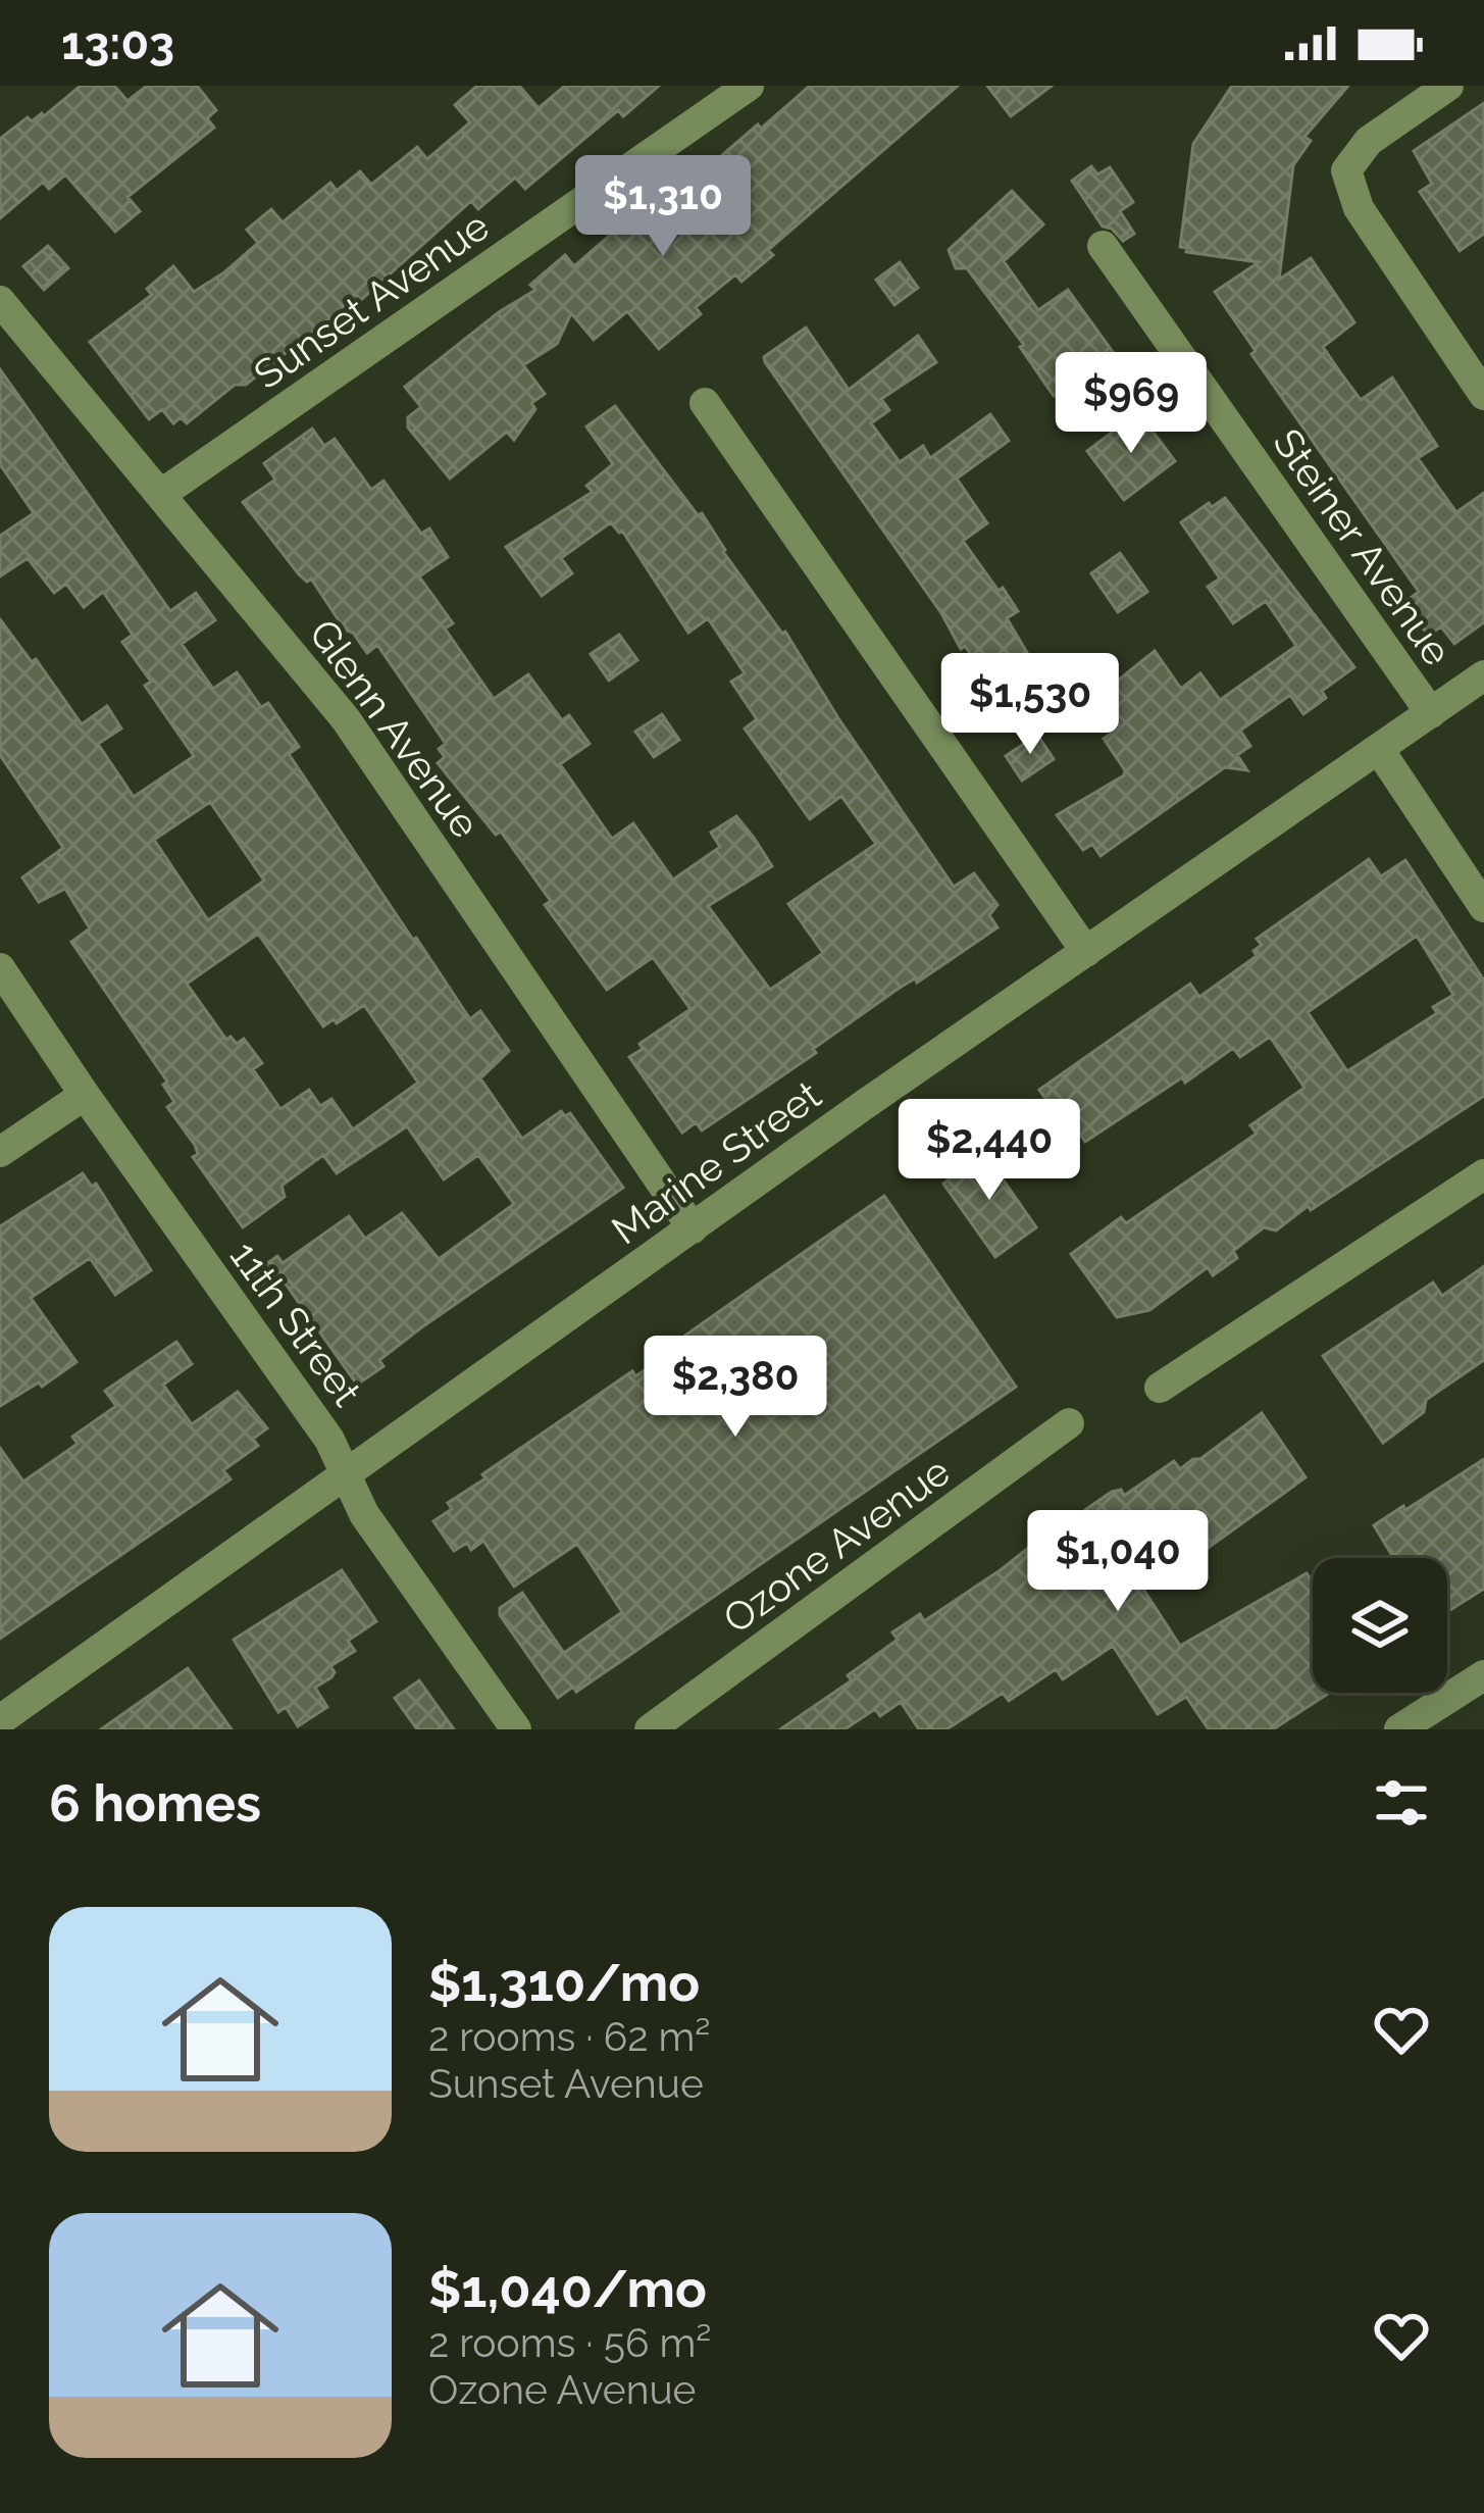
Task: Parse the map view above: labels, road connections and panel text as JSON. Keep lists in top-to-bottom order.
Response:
{
  "streets": {
    "street": [
      "Sunset Avenue",
      "Steiner Avenue",
      "Glenn Avenue",
      "Marine Street",
      "11th Street",
      "Ozone Avenue"
    ]
  },
  "crossings": [
    ["Sunset Avenue", "Glenn Avenue"],
    ["Steiner Avenue", "Marine Street"],
    ["Glenn Avenue", "Marine Street"],
    ["Marine Street", "11th Street"]
  ],
  "page": {
    "status": "13:03",
    "price": [
      "$1,310",
      "$969",
      "$1,530",
      "$2,440",
      "$2,380",
      "$1,040"
    ],
    "heading": "6 homes",
    "list": [
      {
        "name": "$1,310/mo",
        "note": "2 rooms · 62 m² · Sunset Avenue"
      },
      {
        "name": "$1,040/mo",
        "note": "2 rooms · 56 m² · Ozone Avenue"
      }
    ]
  }
}
